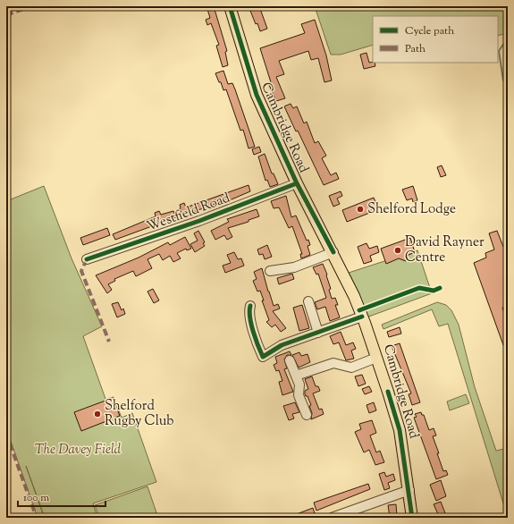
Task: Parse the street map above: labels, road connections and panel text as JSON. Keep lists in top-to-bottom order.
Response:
{
  "streets": {
    "main road": ["Cambridge Road"],
    "street": ["Westfield Road"]
  },
  "crossings": [
    ["Cambridge Road", "Westfield Road"]
  ],
  "parks": ["The Davey Field"],
  "places": ["Shelford Lodge", "David Rayner Centre", "Shelford Rugby Club"],
  "legend": ["Cycle path", "Path"],
  "scale_bar": "100 m"
}
